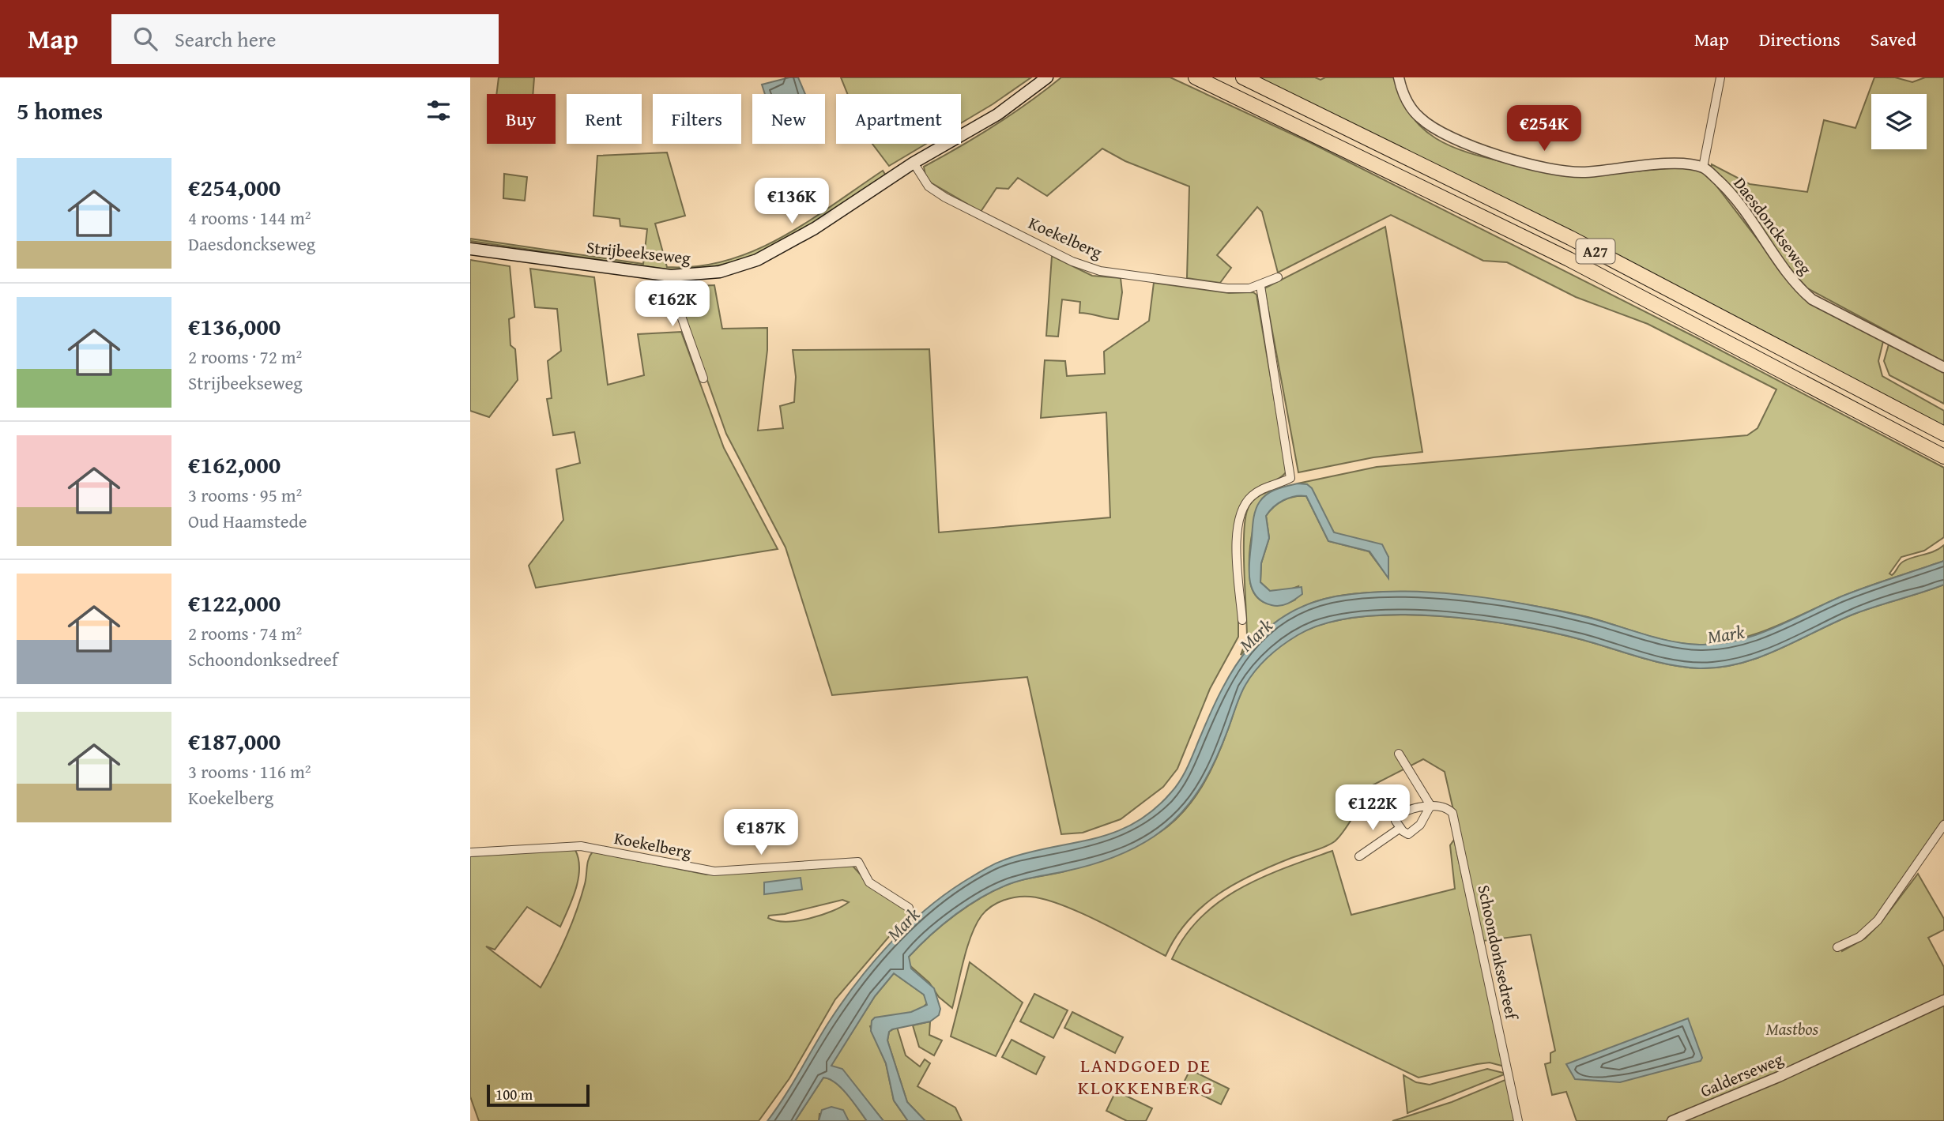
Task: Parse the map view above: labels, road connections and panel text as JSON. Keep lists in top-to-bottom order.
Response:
{
  "streets": {
    "highway": ["A27"],
    "main road": ["Strijbeekseweg"],
    "street": [
      "Daesdonckseweg",
      "Koekelberg",
      "Schoondonksedreef",
      "Galderseweg"
    ]
  },
  "crossings": [
    ["Koekelberg", "Strijbeekseweg"]
  ],
  "districts": ["LANDGOED DE KLOKKENBERG"],
  "water": ["Mark"],
  "parks": ["Mastbos"],
  "scale_bar": "100 m",
  "page": {
    "header": "Map",
    "search": "Search here",
    "nav": ["Map", "Directions", "Saved"],
    "heading": "5 homes",
    "chip": [
      "Buy",
      "Rent",
      "Filters",
      "New",
      "Apartment"
    ],
    "price": [
      "€254K",
      "€136K",
      "€162K",
      "€122K",
      "€187K"
    ],
    "list": [
      {
        "name": "€254,000",
        "note": "4 rooms · 144 m² · Daesdonckseweg"
      },
      {
        "name": "€136,000",
        "note": "2 rooms · 72 m² · Strijbeekseweg"
      },
      {
        "name": "€162,000",
        "note": "3 rooms · 95 m² · Oud Haamstede"
      },
      {
        "name": "€122,000",
        "note": "2 rooms · 74 m² · Schoondonksedreef"
      },
      {
        "name": "€187,000",
        "note": "3 rooms · 116 m² · Koekelberg"
      }
    ],
    "scale": "100 m"
  }
}
